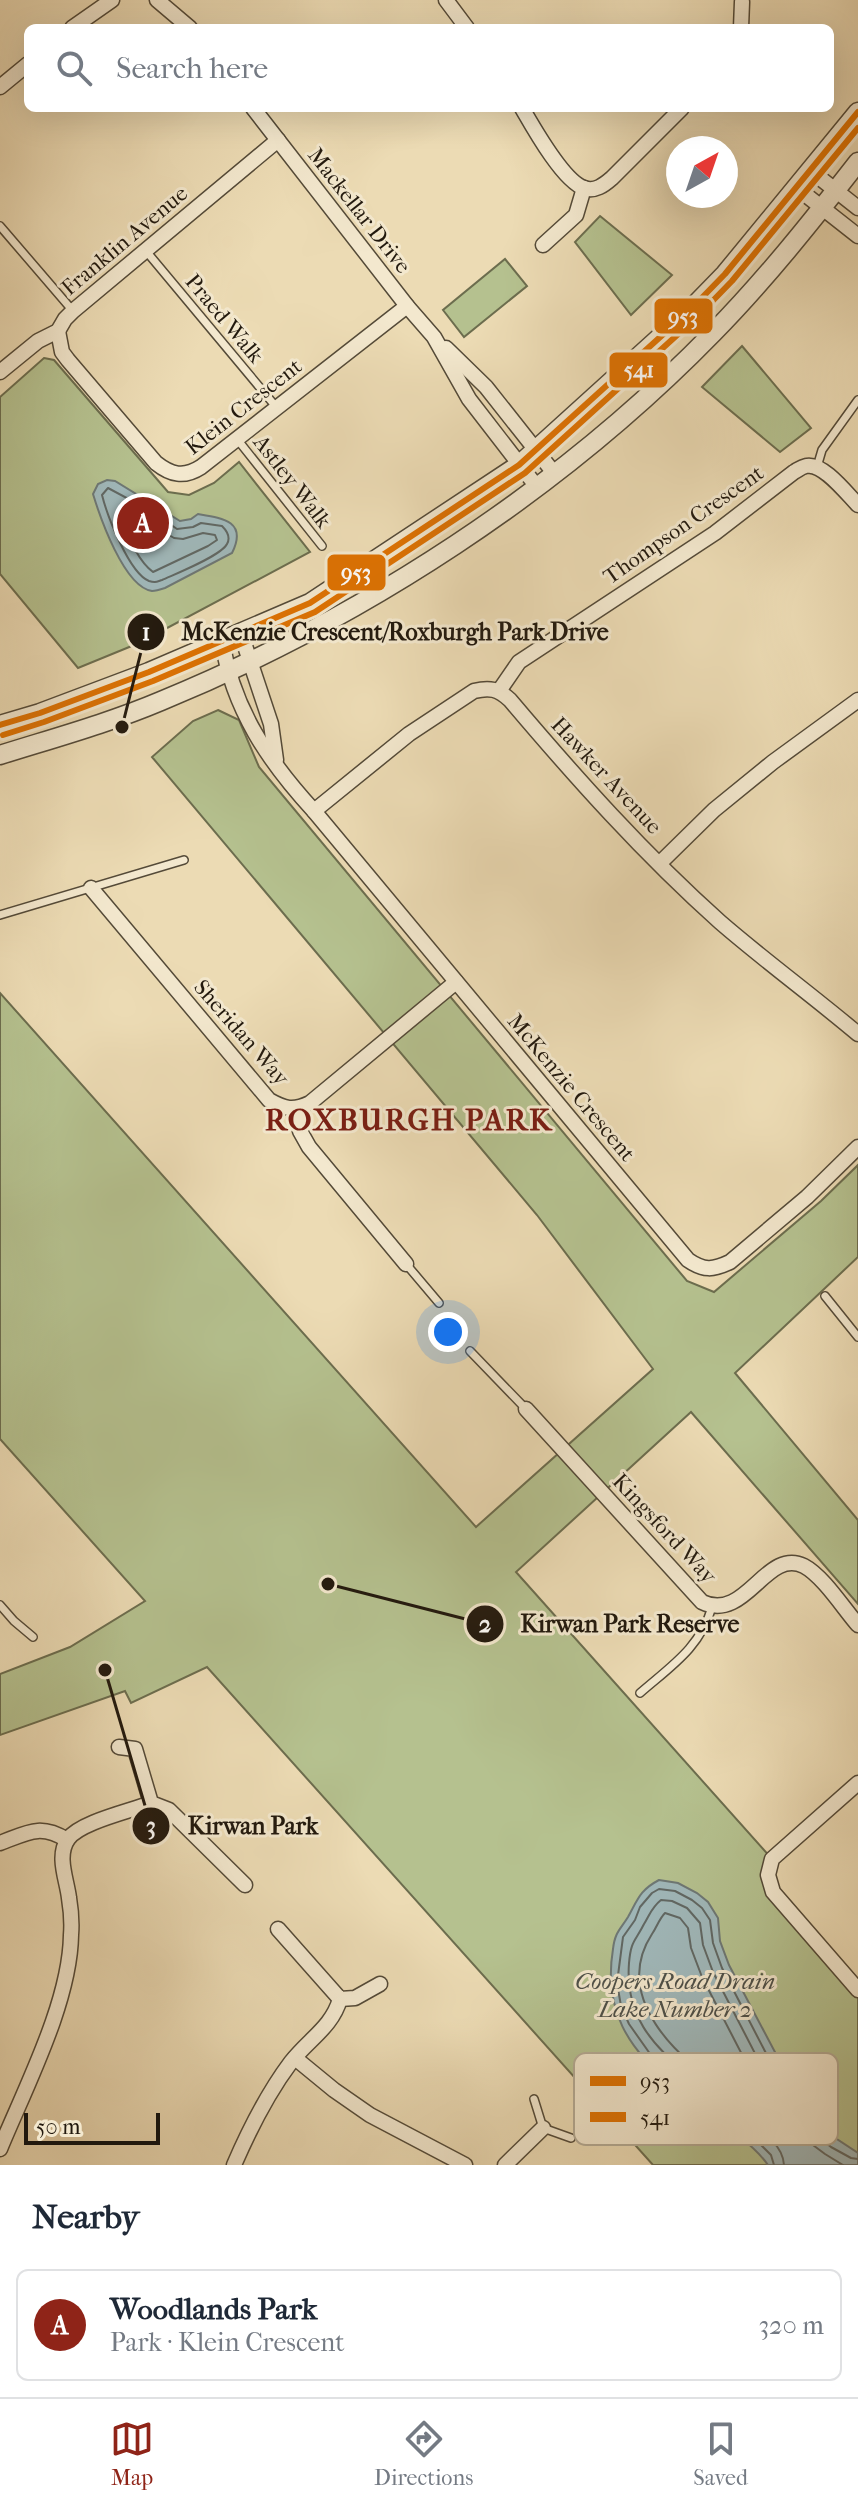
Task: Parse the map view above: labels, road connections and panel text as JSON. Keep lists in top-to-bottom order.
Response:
{
  "streets": {
    "street": [
      "Mackellar Drive",
      "Franklin Avenue",
      "Klein Crescent",
      "Thompson Crescent",
      "Hawker Avenue",
      "Sheridan Way",
      "McKenzie Crescent",
      "Kingsford Way"
    ],
    "lane": ["Praed Walk", "Astley Walk"]
  },
  "crossings": [
    ["Mackellar Drive", "Franklin Avenue"],
    ["Mackellar Drive", "Klein Crescent"],
    ["Franklin Avenue", "Praed Walk"],
    ["Franklin Avenue", "Klein Crescent"],
    ["Praed Walk", "Klein Crescent"],
    ["Klein Crescent", "Astley Walk"],
    ["Thompson Crescent", "Hawker Avenue"],
    ["Sheridan Way", "McKenzie Crescent"]
  ],
  "districts": ["ROXBURGH PARK"],
  "water": ["Coopers Road Drain Lake Number 2"],
  "places": ["McKenzie Crescent/Roxburgh Park Drive", "Kirwan Park Reserve", "Kirwan Park"],
  "lines": ["transit line 953", "transit line 541"],
  "legend": ["953", "541"],
  "scale_bar": "50 m",
  "north": "top right",
  "page": {
    "search": "Search here",
    "pins": "A",
    "scale": "50 m",
    "heading": "Nearby",
    "list": [
      {
        "mark": "A",
        "name": "Woodlands Park",
        "note": "Park · Klein Crescent",
        "value": "320 m"
      }
    ],
    "nav": ["Map", "Directions", "Saved"]
  }
}
